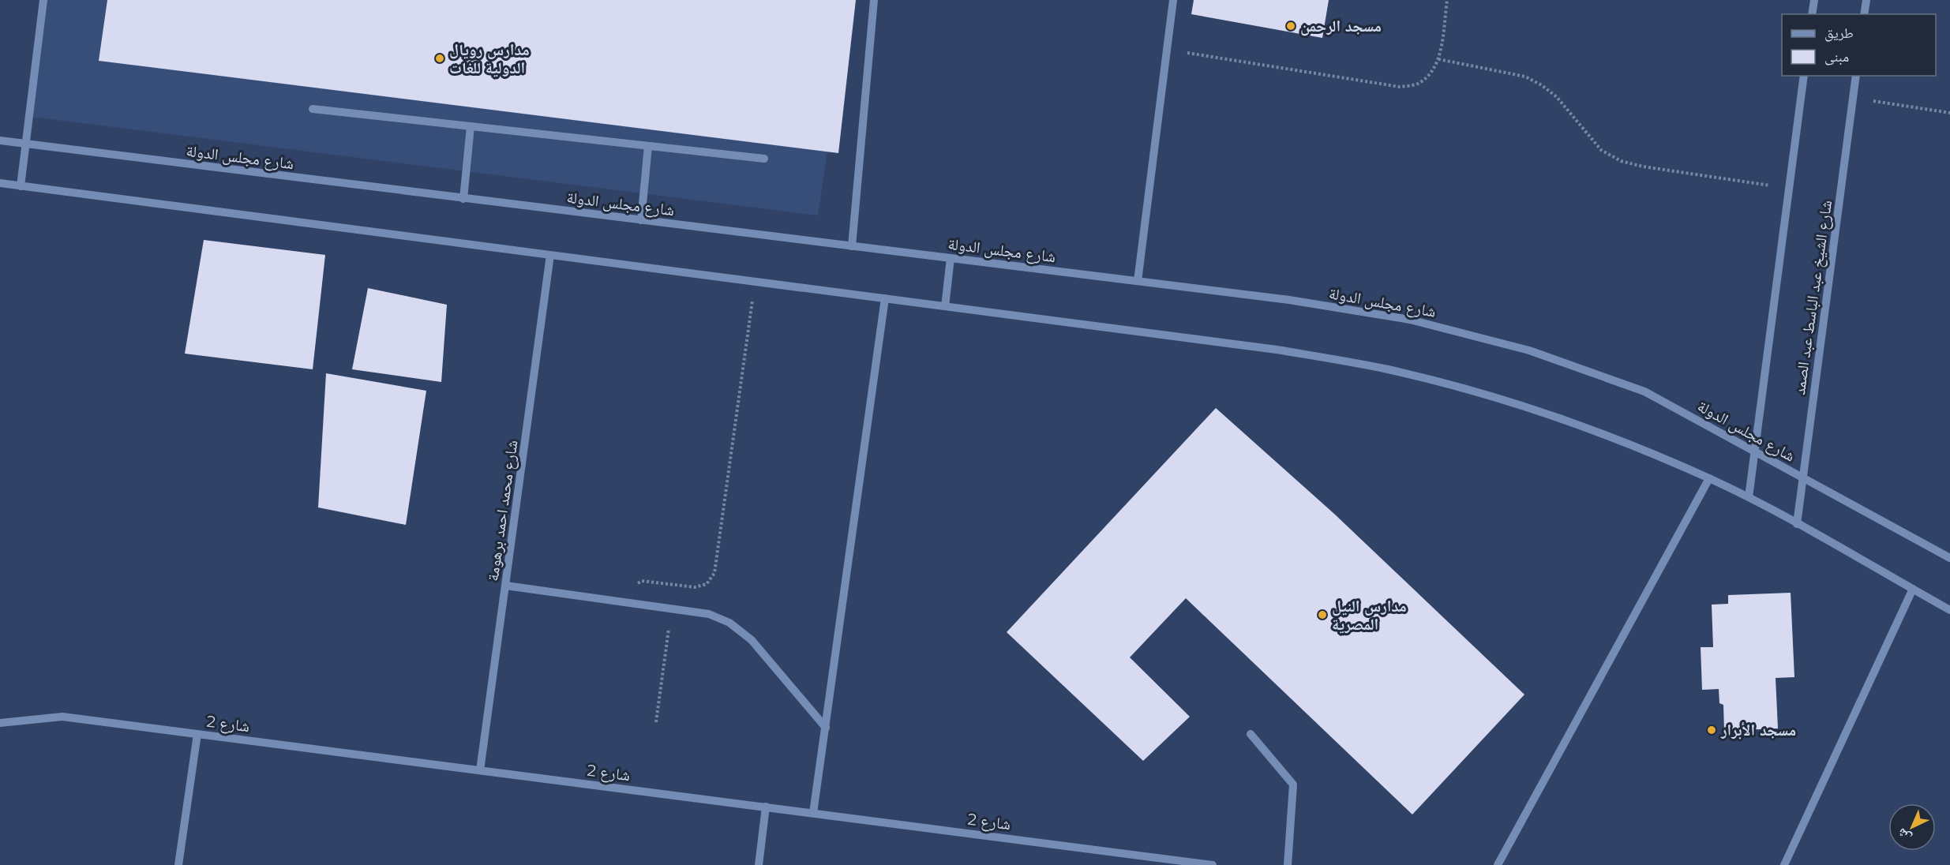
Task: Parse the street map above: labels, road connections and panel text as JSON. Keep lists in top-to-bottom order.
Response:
{
  "streets": {
    "street": [
      "شارع مجلس الدولة",
      "شارع الشيخ عبد الباسط عبد الصمد",
      "شارع محمد احمد برهومة",
      "شارع 2"
    ]
  },
  "crossings": [
    ["شارع مجلس الدولة", "شارع الشيخ عبد الباسط عبد الصمد"],
    ["شارع محمد احمد برهومة", "شارع 2"]
  ],
  "places": [
    "مسجد الرحمن",
    "مدارس رويال الدولية للغات",
    "مدارس النيل المصرية",
    "مسجد الأبرار"
  ],
  "legend": ["طريق", "مبنى"],
  "north": "bottom left"
}
